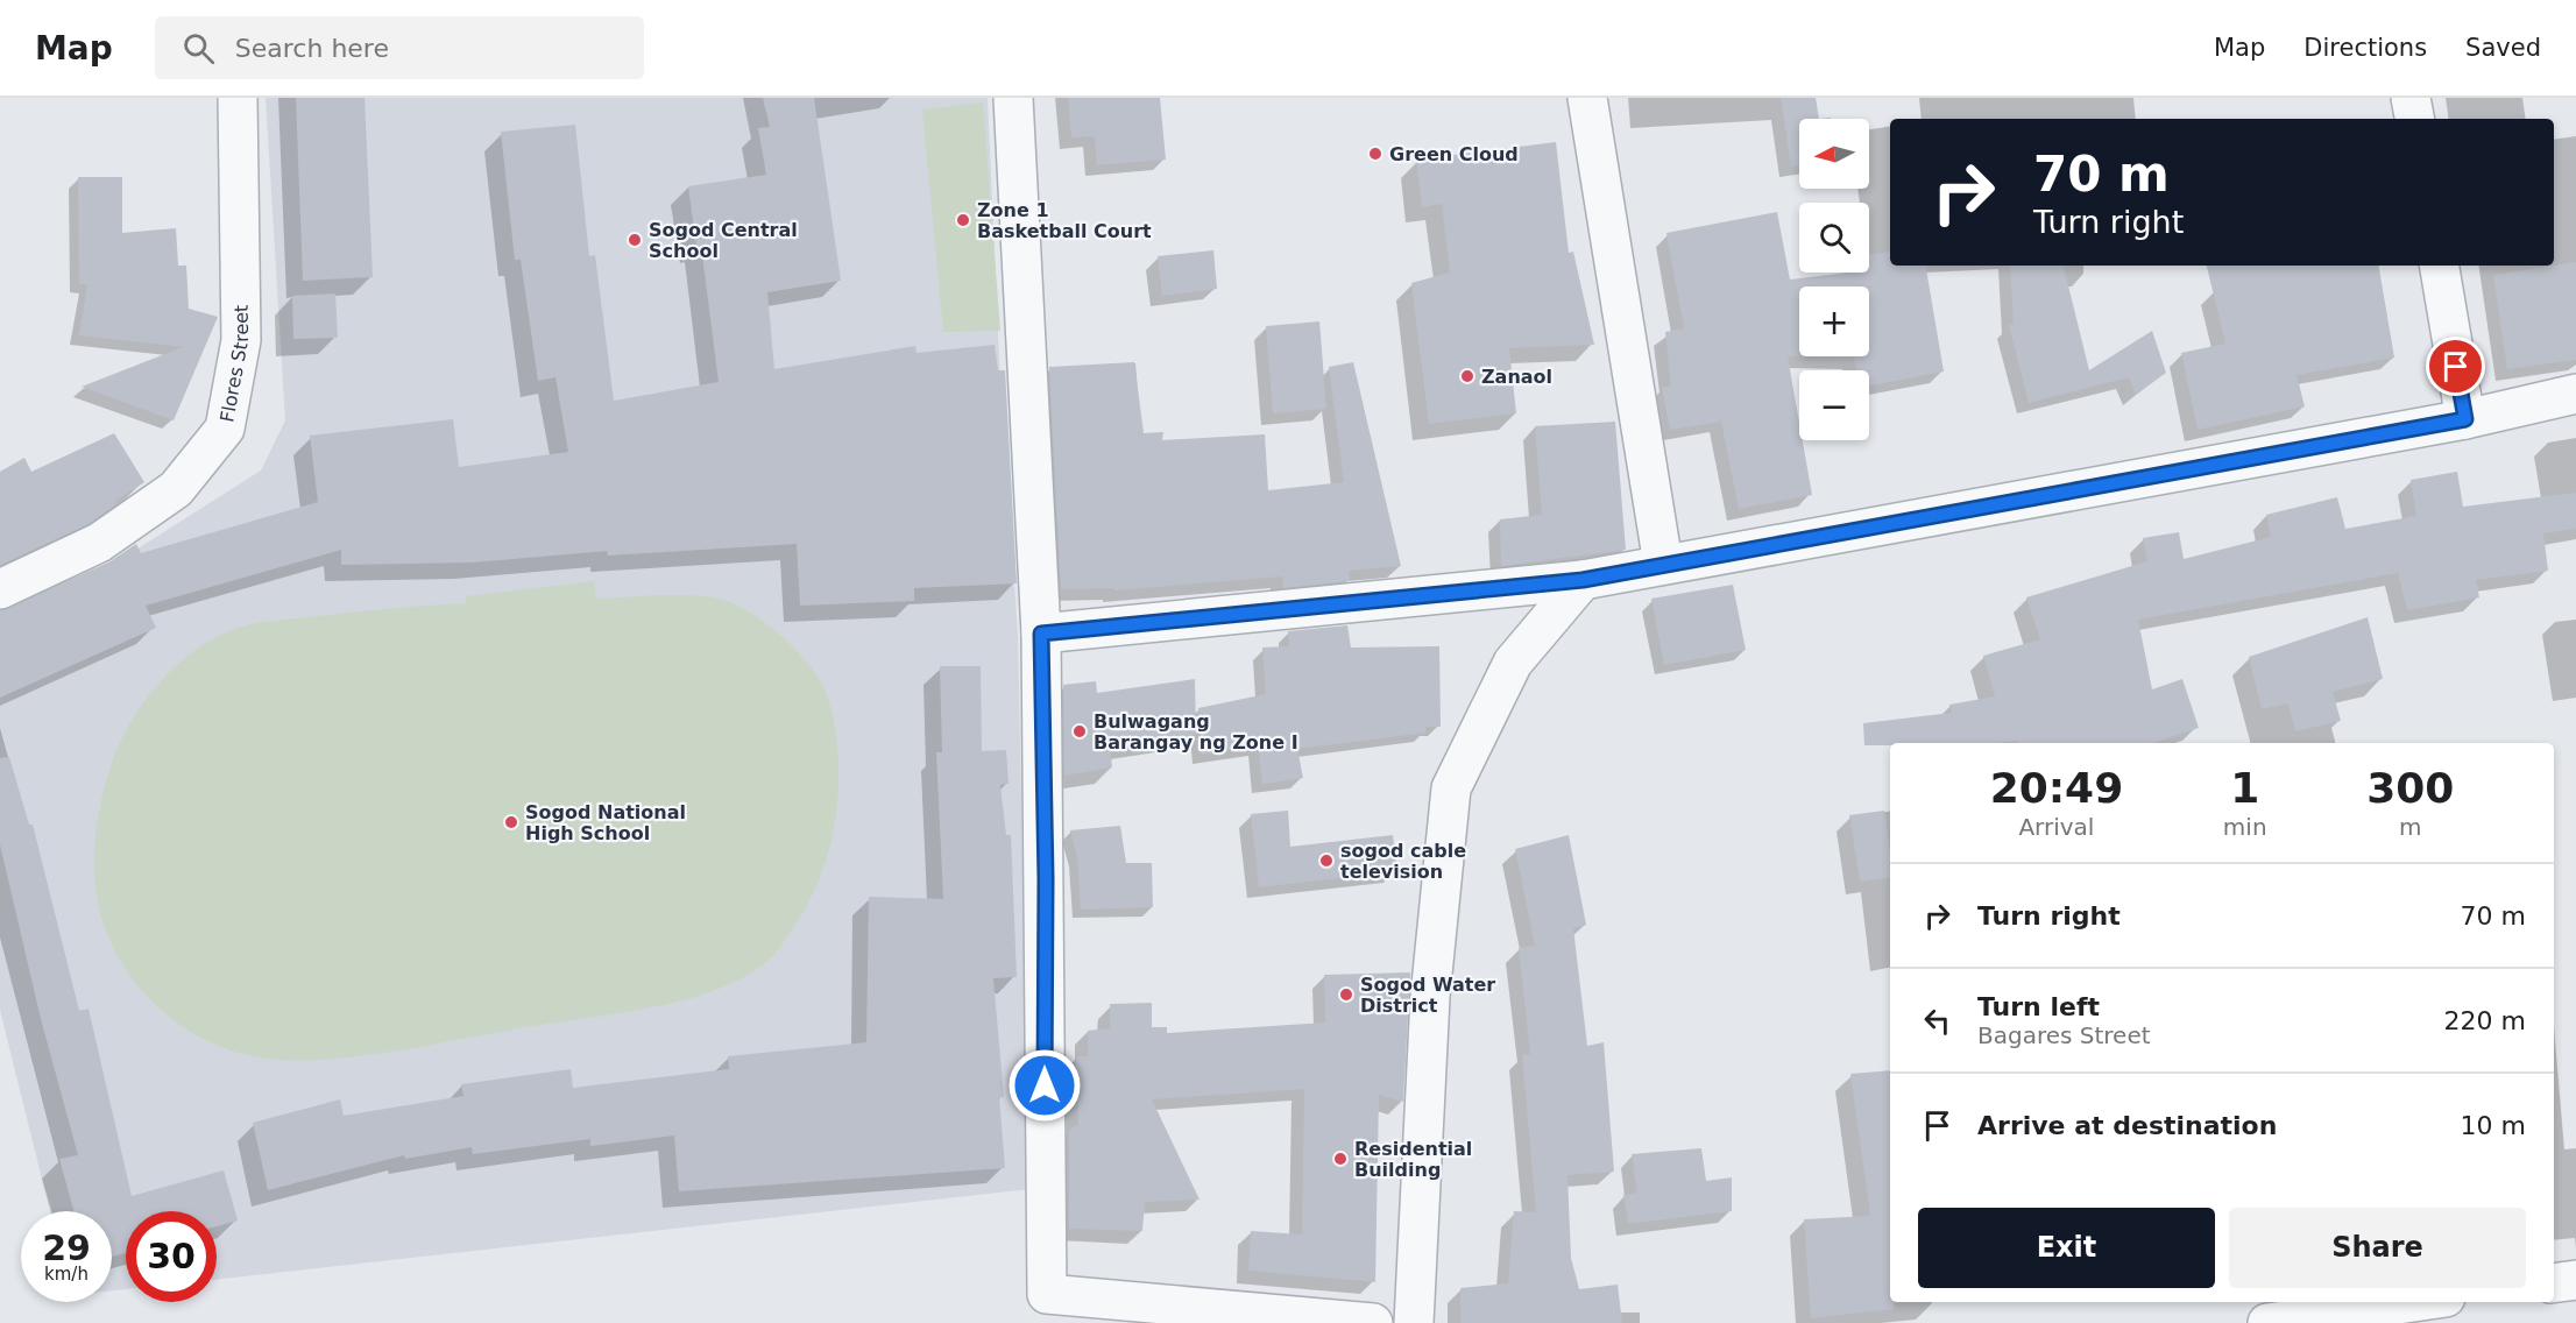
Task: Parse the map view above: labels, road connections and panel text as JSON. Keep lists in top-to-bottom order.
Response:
{
  "streets": {
    "street": ["Flores Street"]
  },
  "places": [
    "Green Cloud",
    "Zone 1 Basketball Court",
    "Sogod Central School",
    "Zanaol",
    "Bulwagang Barangay ng Zone Ⅰ",
    "Sogod National High School",
    "sogod cable television",
    "Sogod Water District",
    "Residential Building"
  ],
  "north": "left",
  "page": {
    "header": "Map",
    "search": "Search here",
    "nav": ["Map", "Directions", "Saved"],
    "map_buttons": ["+", "−"],
    "turn": ["70 m", "Turn right"],
    "eta": [
      "20:49",
      "Arrival",
      "1",
      "min",
      "300",
      "m"
    ],
    "list": [
      {
        "name": "Turn right",
        "value": "70 m"
      },
      {
        "name": "Turn left",
        "note": "Bagares Street",
        "value": "220 m"
      },
      {
        "name": "Arrive at destination",
        "value": "10 m"
      }
    ],
    "buttons": ["Exit", "Share"],
    "speed": "29 km/h",
    "limit": "30"
  }
}
